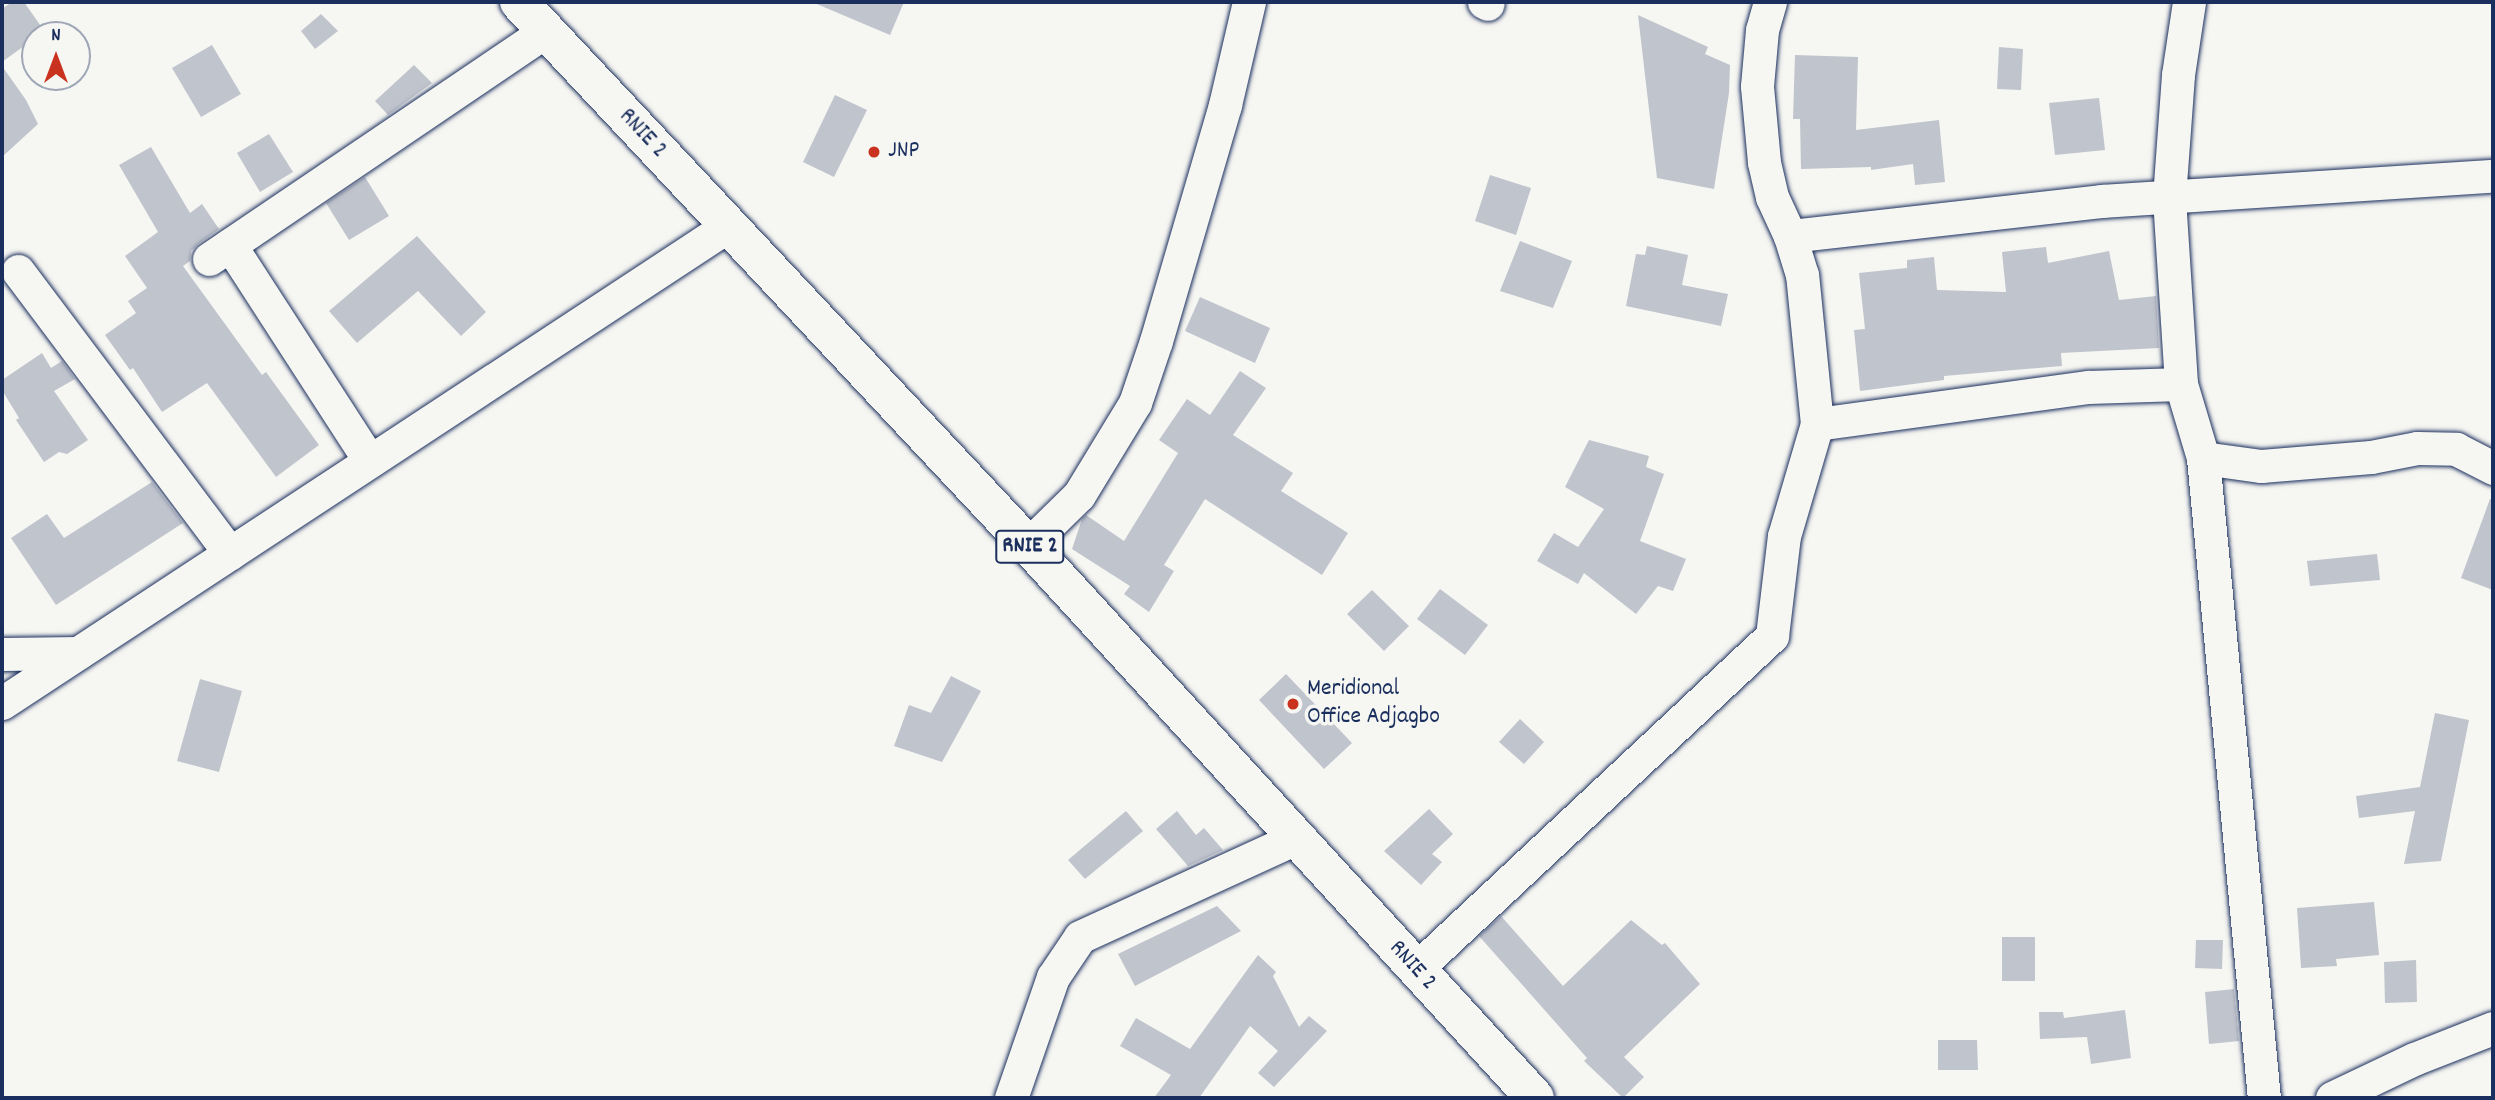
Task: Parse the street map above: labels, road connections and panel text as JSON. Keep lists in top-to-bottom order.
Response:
{
  "streets": {
    "highway": ["RNIE 2"]
  },
  "places": ["JNP", "Meridional Office Adjagbo"],
  "north": "top"
}
